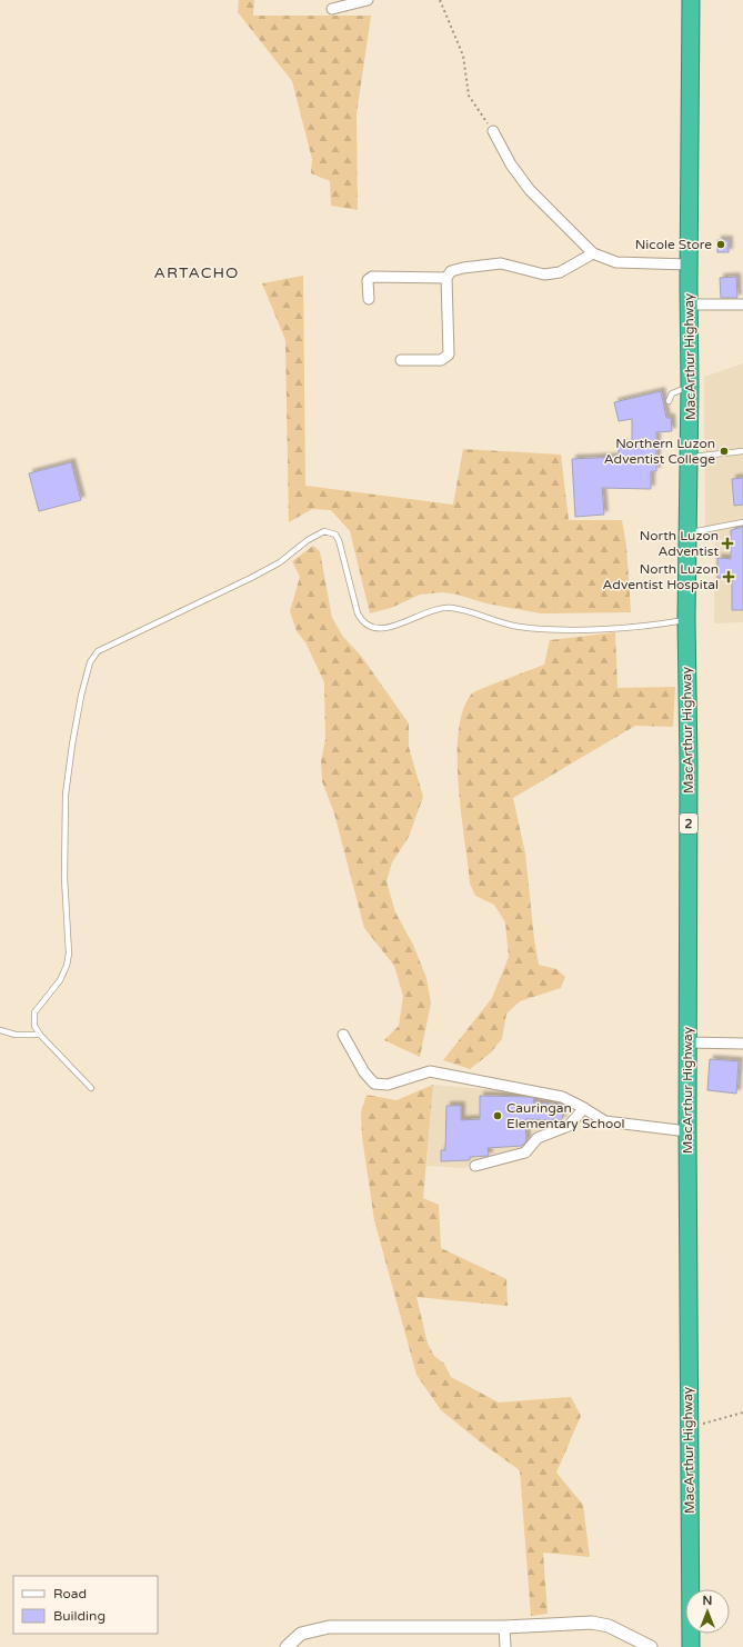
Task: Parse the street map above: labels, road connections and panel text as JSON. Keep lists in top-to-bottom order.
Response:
{
  "streets": {
    "highway": ["MacArthur Highway", "2"]
  },
  "districts": ["ARTACHO"],
  "places": {
    "other": ["Nicole Store", "Northern Luzon Adventist College", "Cauringan Elementary School"],
    "health": ["North Luzon Adventist", "North Luzon Adventist Hospital"]
  },
  "legend": ["Road", "Building"],
  "north": "top"
}
